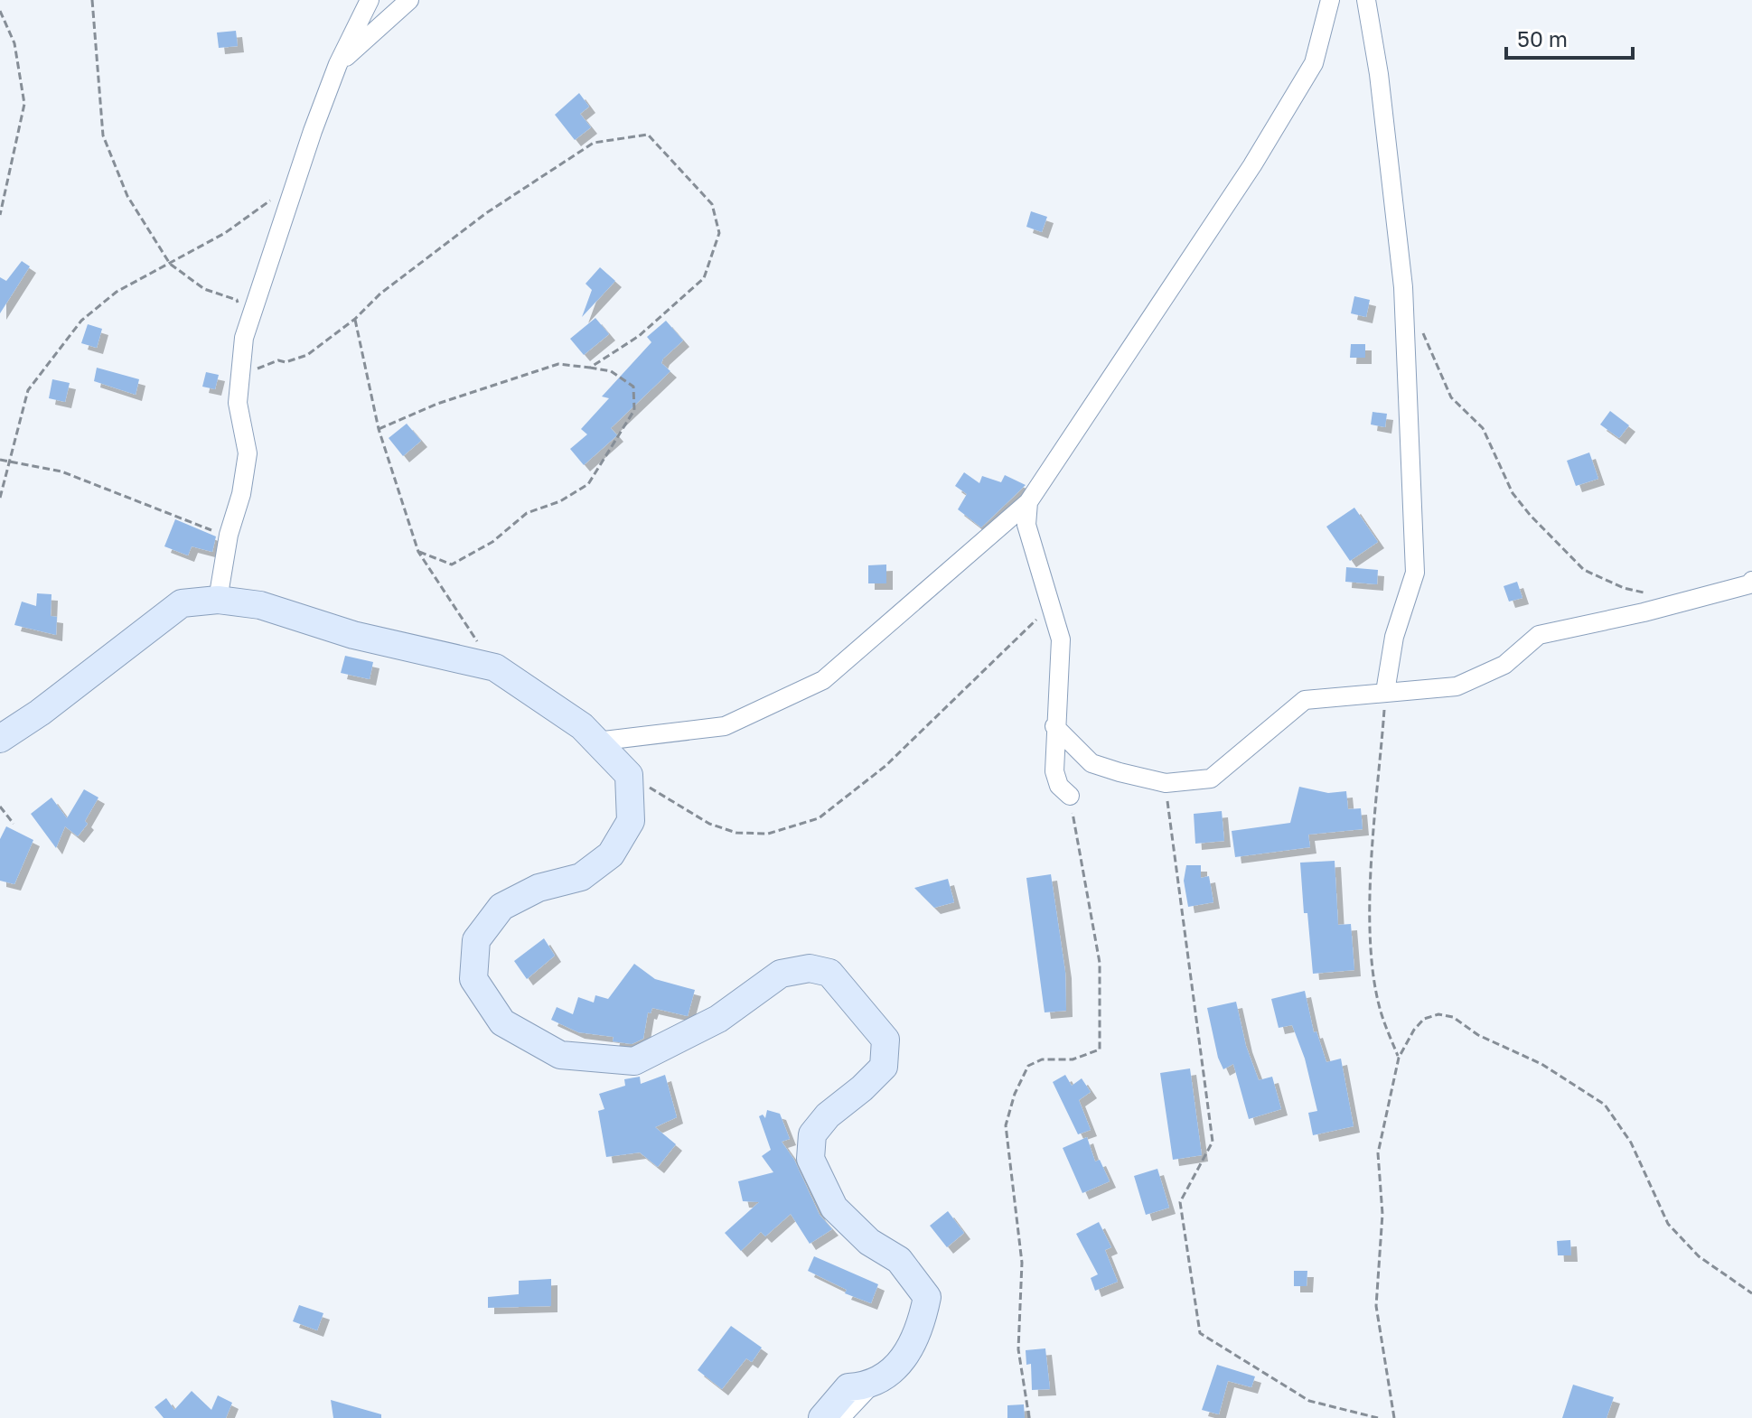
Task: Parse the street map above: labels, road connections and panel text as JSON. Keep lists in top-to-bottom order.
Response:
{
  "scale_bar": "50 m"
}
